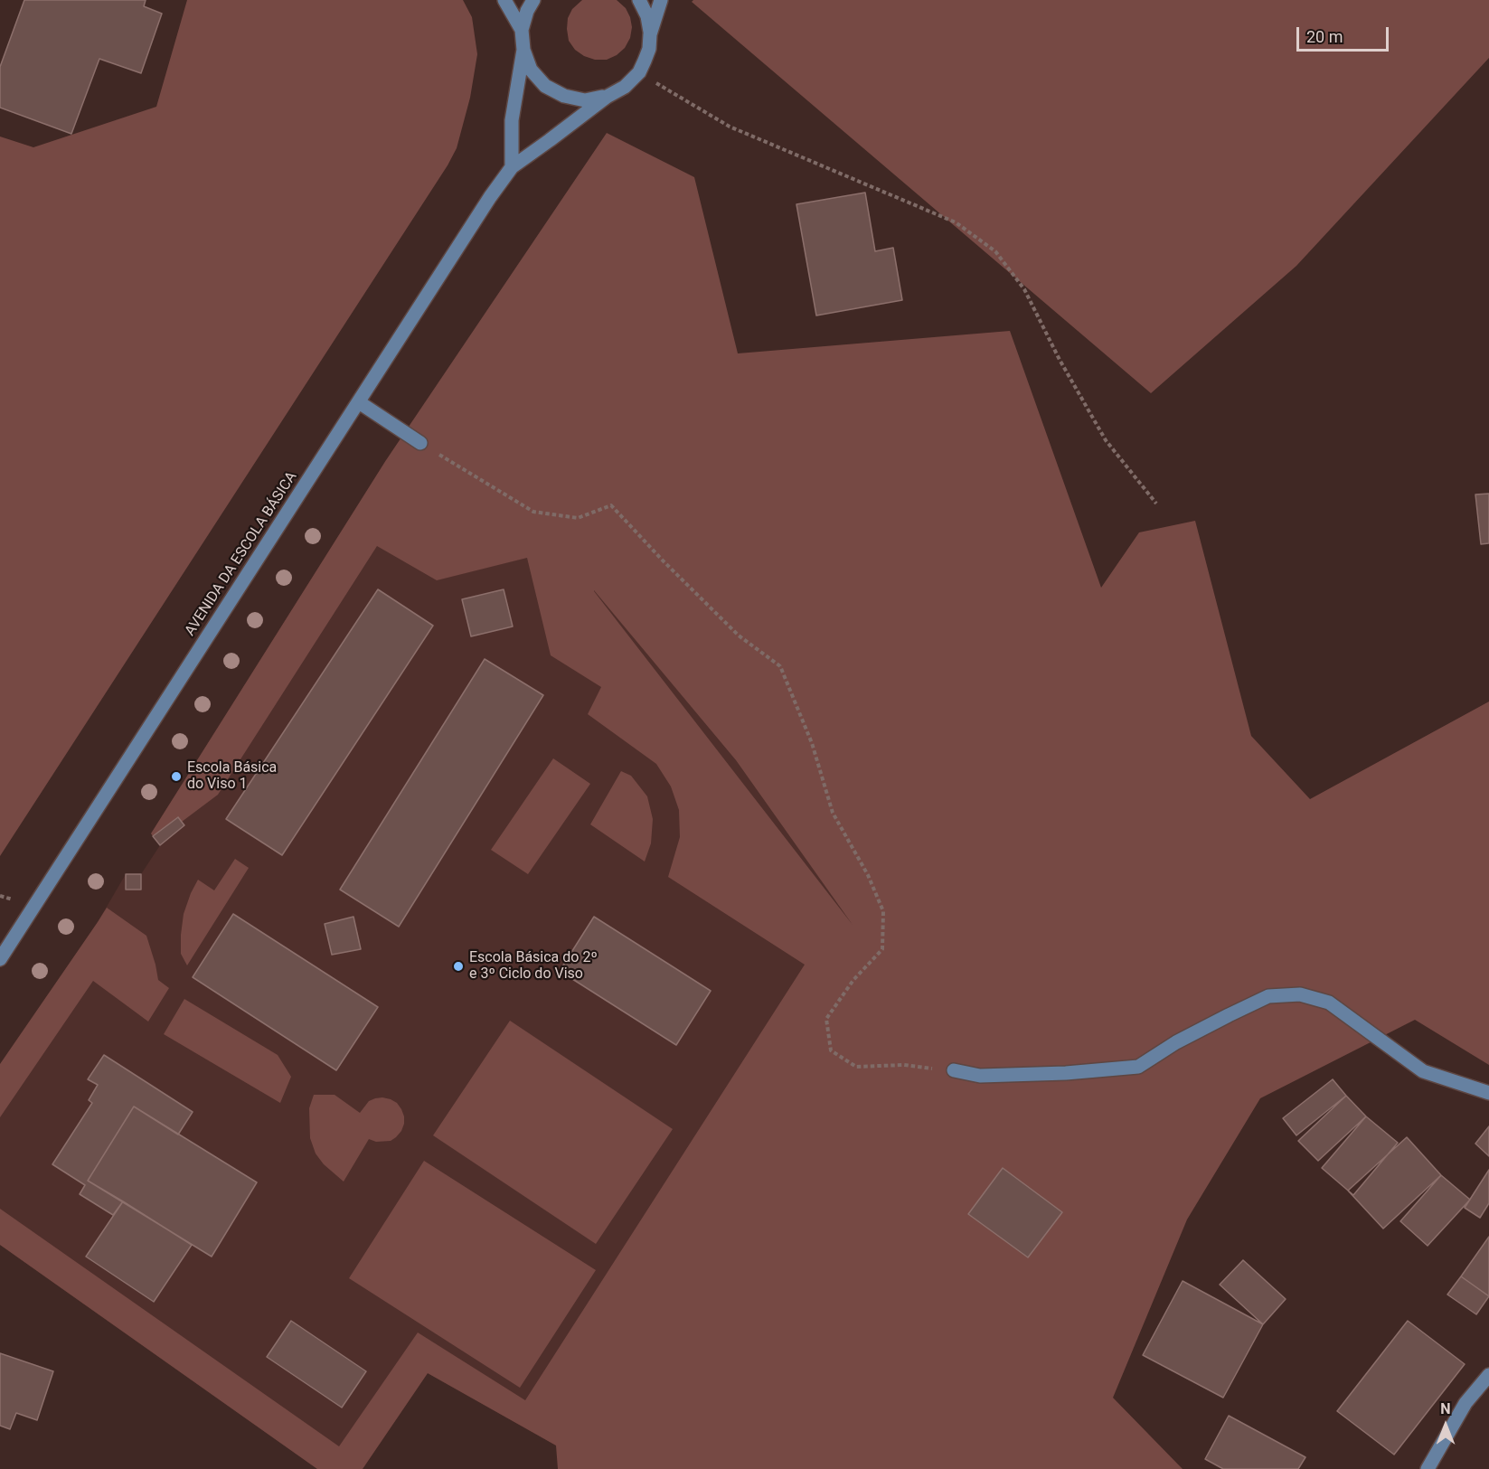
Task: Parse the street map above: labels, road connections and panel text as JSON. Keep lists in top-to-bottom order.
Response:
{
  "streets": {
    "street": ["AVENIDA DA ESCOLA BÁSICA"]
  },
  "places": ["Escola Básica do Viso 1", "Escola Básica do 2º e 3º Ciclo do Viso"],
  "scale_bar": "20 m",
  "north": "top"
}
